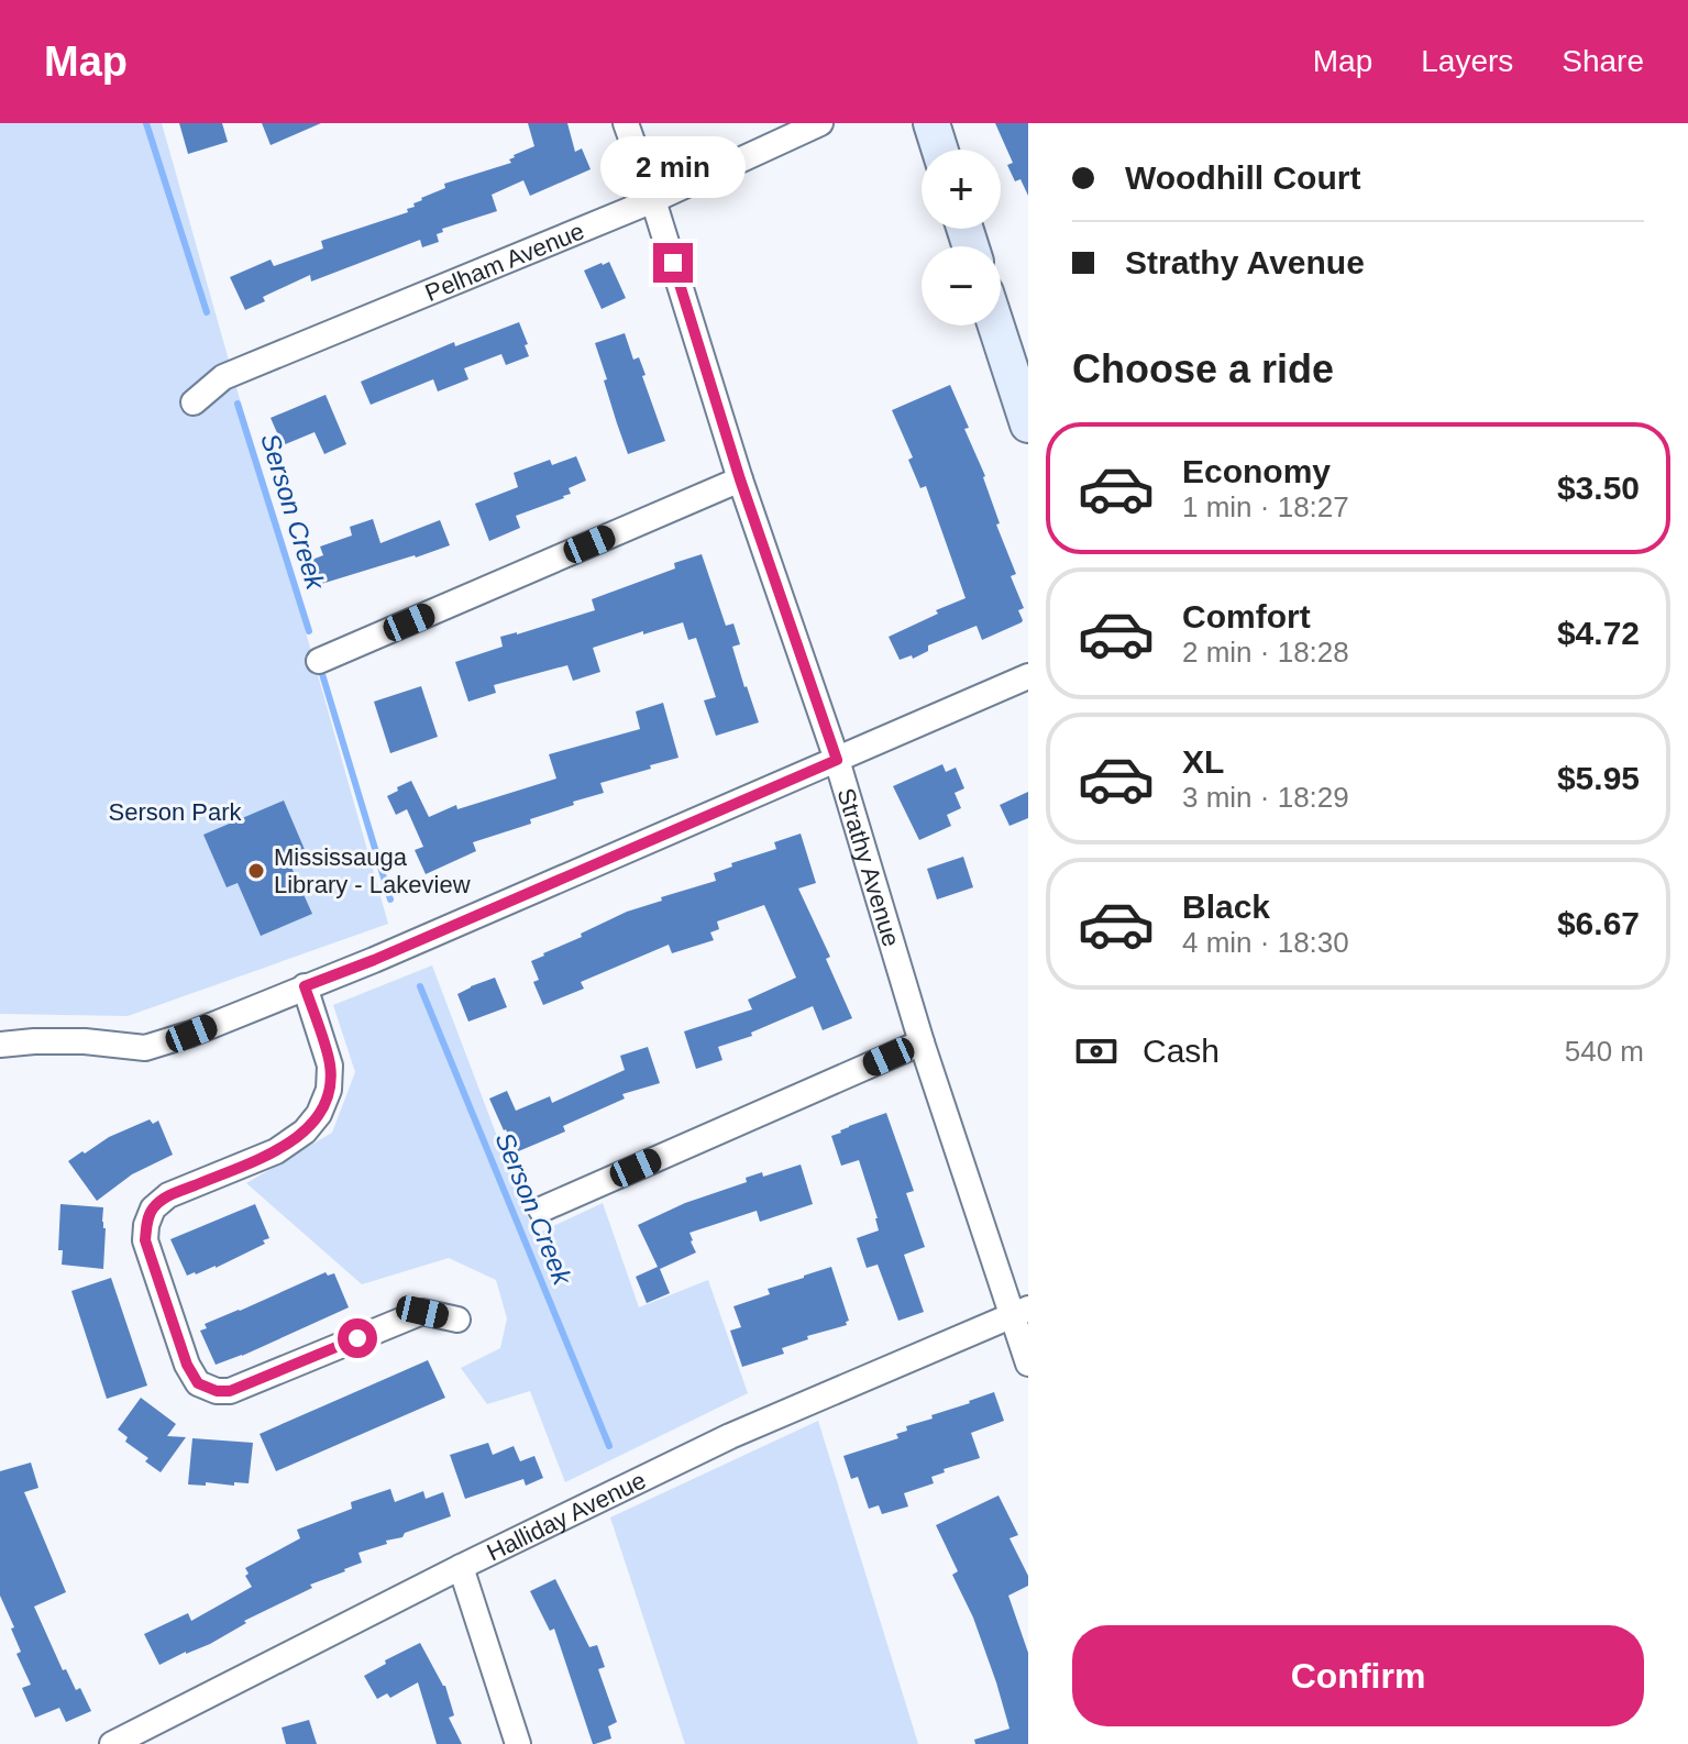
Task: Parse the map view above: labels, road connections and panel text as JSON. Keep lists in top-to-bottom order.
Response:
{
  "streets": {
    "street": ["Pelham Avenue", "Strathy Avenue", "Halliday Avenue"]
  },
  "crossings": [
    ["Pelham Avenue", "Strathy Avenue"],
    ["Strathy Avenue", "Halliday Avenue"]
  ],
  "water": ["Serson Creek"],
  "parks": ["Serson Park"],
  "places": ["Mississauga Library - Lakeview"],
  "page": {
    "header": "Map",
    "nav": ["Map", "Layers", "Share"],
    "banner": ["Woodhill Court", "Strathy Avenue"],
    "bubble": "2 min",
    "map_buttons": ["+", "−"],
    "heading": "Choose a ride",
    "list": [
      {
        "name": "Economy",
        "note": "1 min · 18:27",
        "value": "$3.50"
      },
      {
        "name": "Comfort",
        "note": "2 min · 18:28",
        "value": "$4.72"
      },
      {
        "name": "XL",
        "note": "3 min · 18:29",
        "value": "$5.95"
      },
      {
        "name": "Black",
        "note": "4 min · 18:30",
        "value": "$6.67"
      }
    ],
    "pay": ["Cash", "540 m"],
    "buttons": "Confirm"
  }
}
